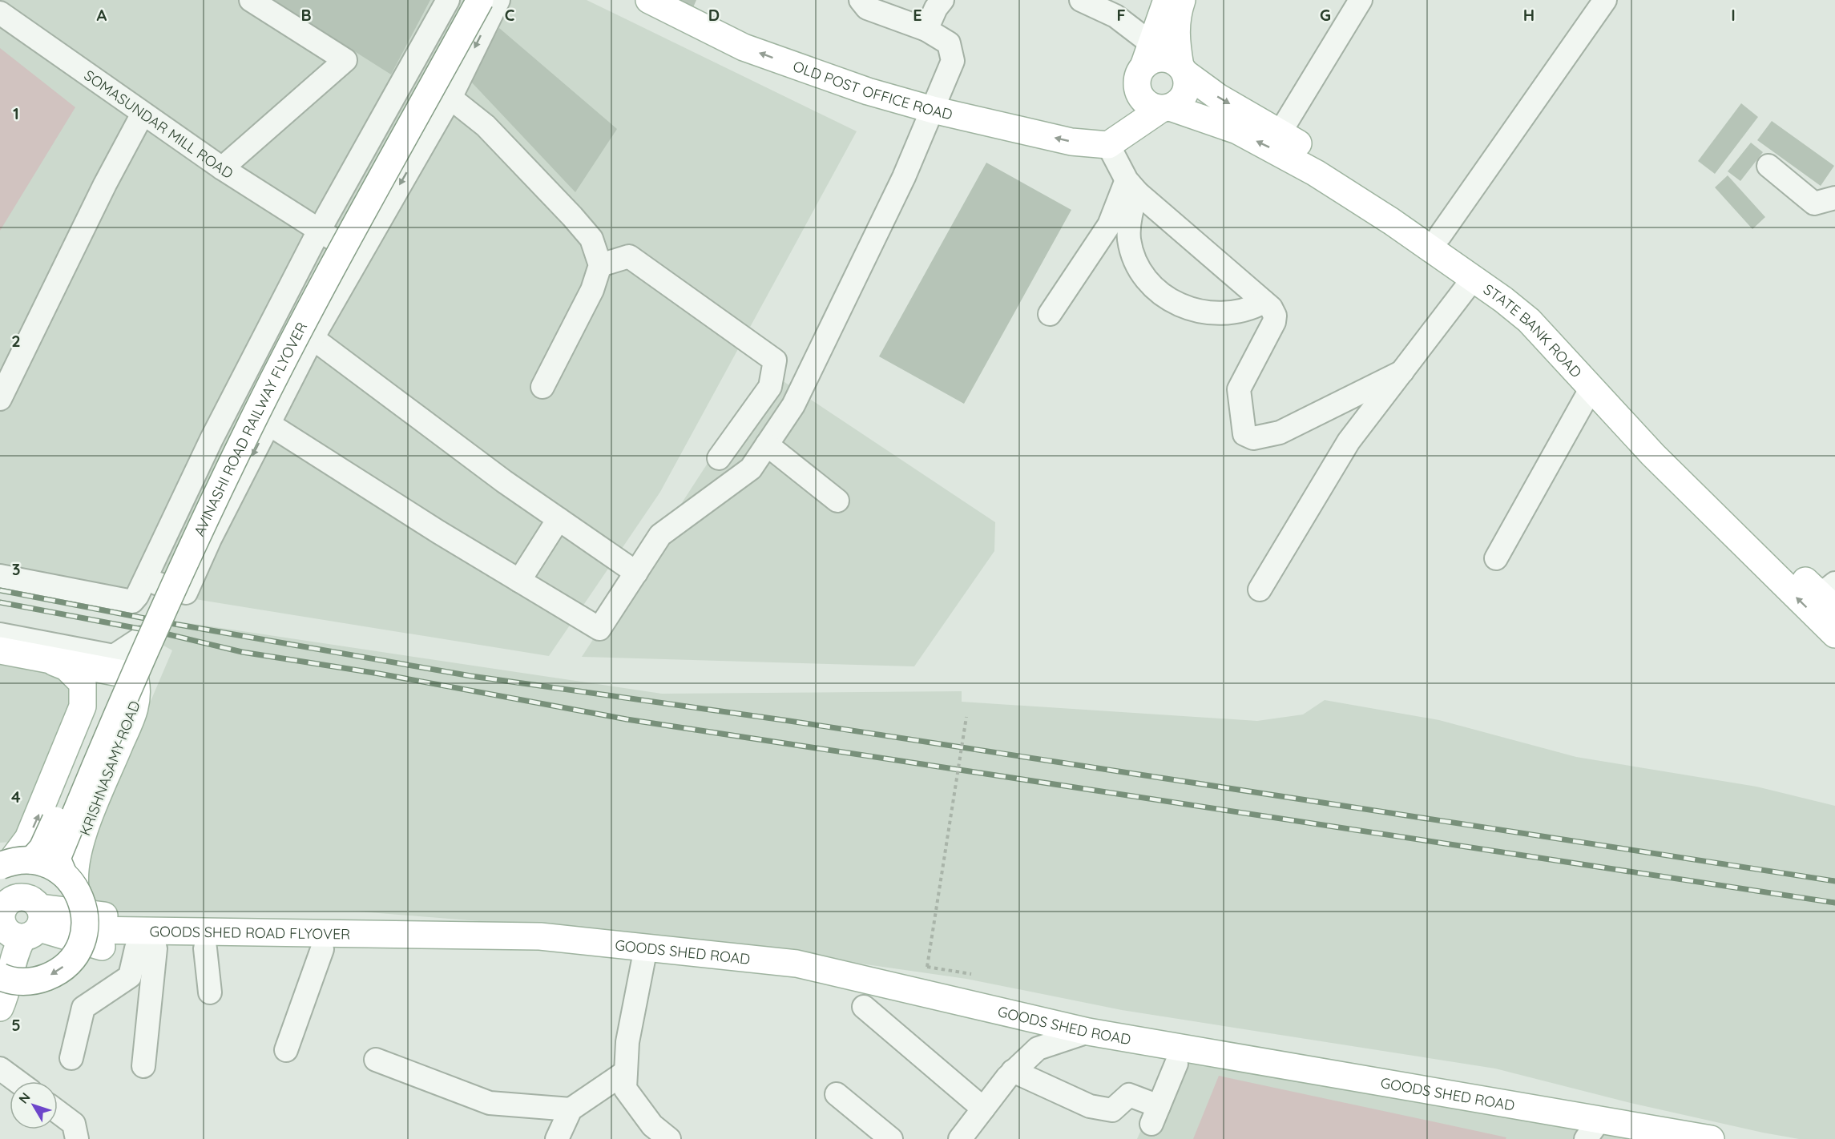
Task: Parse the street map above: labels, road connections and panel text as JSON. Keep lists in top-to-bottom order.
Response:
{
  "streets": {
    "main road": [
      "OLD POST OFFICE ROAD",
      "STATE BANK ROAD",
      "AVINASHI ROAD RAILWAY FLYOVER",
      "KRISHNASAMY ROAD",
      "GOODS SHED ROAD FLYOVER",
      "GOODS SHED ROAD"
    ],
    "street": ["SOMASUNDAR MILL ROAD"]
  },
  "crossings": [
    ["AVINASHI ROAD RAILWAY FLYOVER", "KRISHNASAMY ROAD"],
    ["GOODS SHED ROAD FLYOVER", "GOODS SHED ROAD"]
  ],
  "one_way": ["OLD POST OFFICE ROAD"],
  "north": "top left",
  "grid": {
    "columns": [
      "A",
      "B",
      "C",
      "D",
      "E",
      "F",
      "G",
      "H",
      "I"
    ],
    "rows": [
      "1",
      "2",
      "3",
      "4",
      "5"
    ]
  }
}
